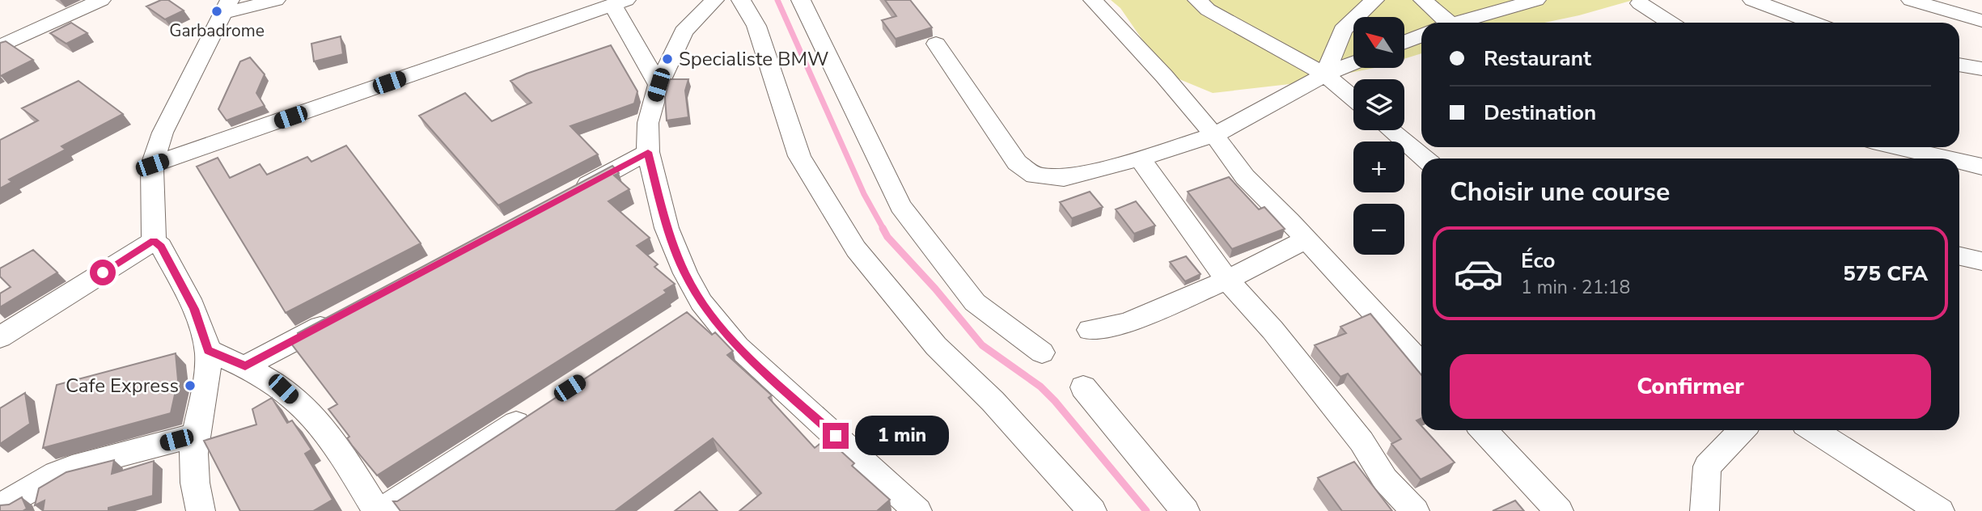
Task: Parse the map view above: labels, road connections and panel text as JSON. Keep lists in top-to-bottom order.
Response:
{
  "places": ["Garbadrome", "Specialiste BMW", "Cafe Express"],
  "north": "top left",
  "page": {
    "map_buttons": ["+", "−"],
    "banner": ["Restaurant", "Destination"],
    "heading": "Choisir une course",
    "list": [
      {
        "name": "Éco",
        "note": "1 min · 21:18",
        "value": "575 CFA"
      }
    ],
    "buttons": "Confirmer",
    "bubble": "1 min"
  }
}
